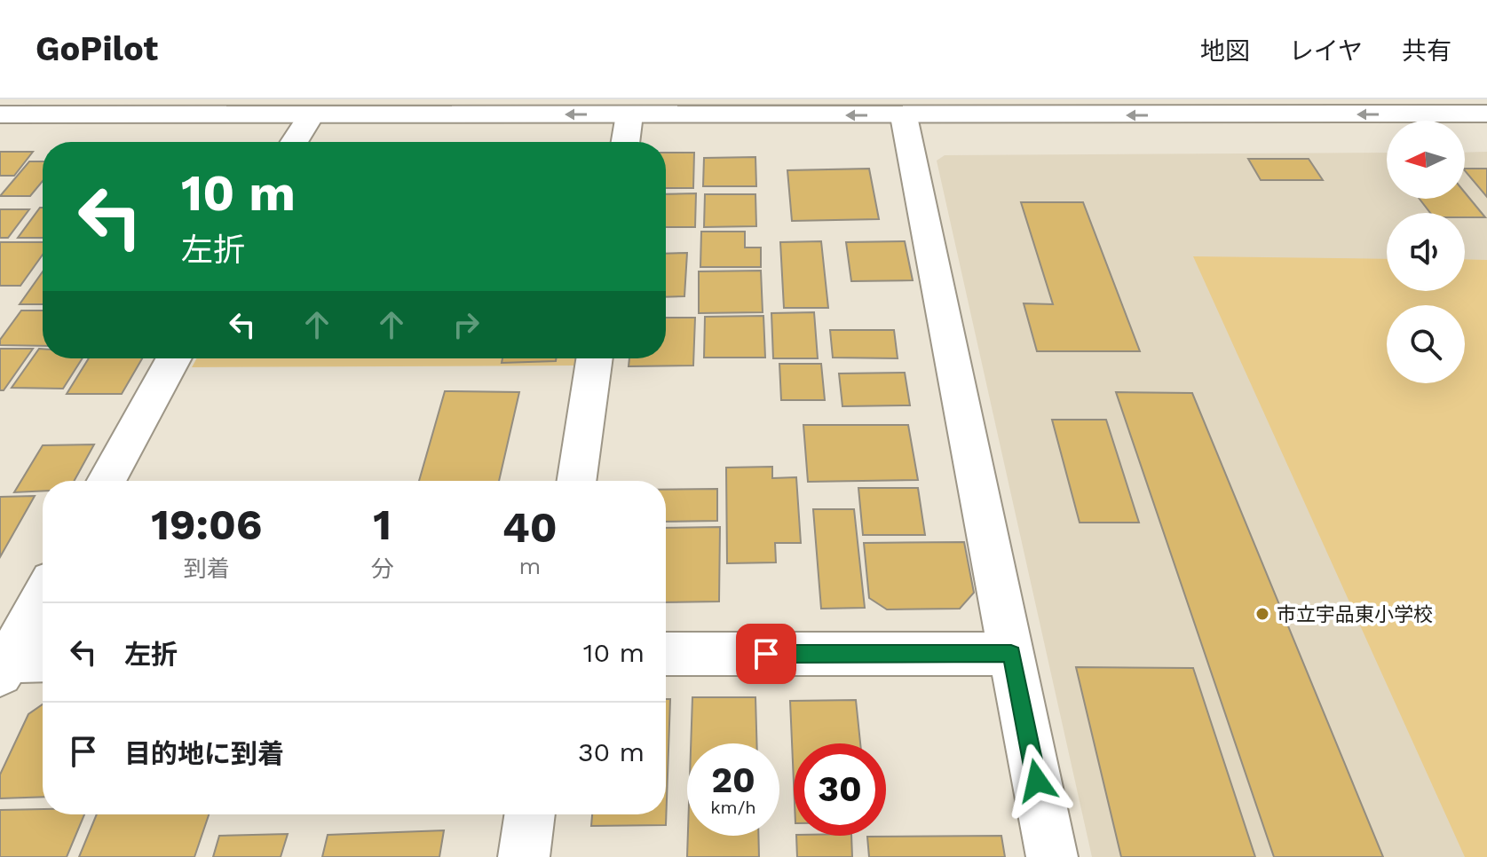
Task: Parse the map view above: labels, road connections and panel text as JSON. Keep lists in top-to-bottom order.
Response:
{
  "places": ["市立宇品東小学校"],
  "north": "left",
  "page": {
    "header": "GoPilot",
    "nav": ["地図", "レイヤ", "共有"],
    "turn": ["10 m", "左折"],
    "eta": [
      "19:06",
      "到着",
      "1",
      "分",
      "40",
      "m"
    ],
    "list": [
      {
        "name": "左折",
        "value": "10 m"
      },
      {
        "name": "目的地に到着",
        "value": "30 m"
      }
    ],
    "speed": "20 km/h",
    "limit": "30"
  }
}
